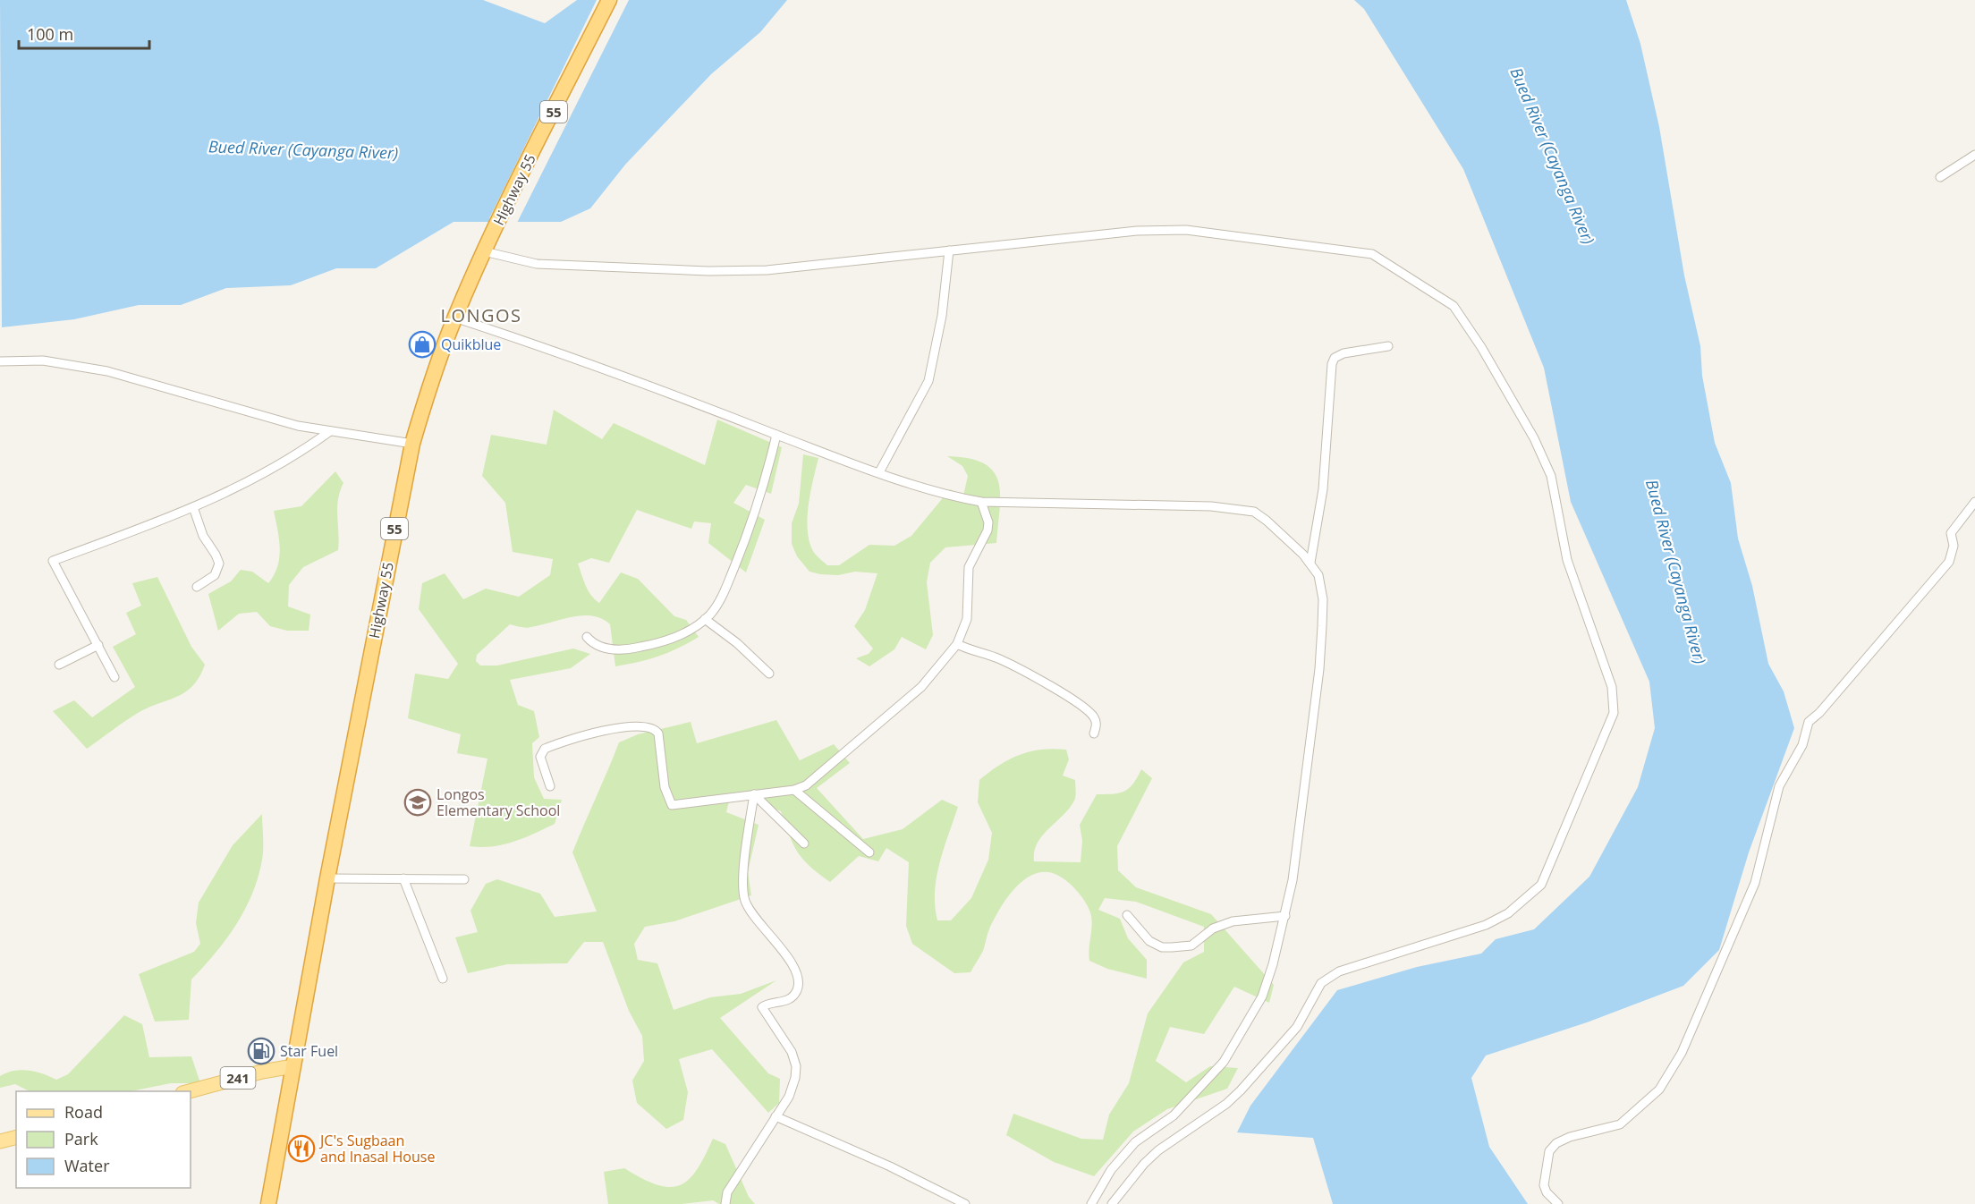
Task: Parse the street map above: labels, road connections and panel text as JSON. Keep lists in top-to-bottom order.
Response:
{
  "streets": {
    "highway": ["55", "Highway 55"],
    "main road": ["241"]
  },
  "crossings": [
    ["Highway 55", "241"]
  ],
  "districts": ["LONGOS"],
  "water": ["Bued River (Cayanga River)"],
  "places": {
    "shop": ["Quikblue"],
    "school or university": ["Longos Elementary School"],
    "fuel station": ["Star Fuel"],
    "restaurant": ["JC's Sugbaan and Inasal House"]
  },
  "legend": ["Road", "Park", "Water"],
  "scale_bar": "100 m"
}
